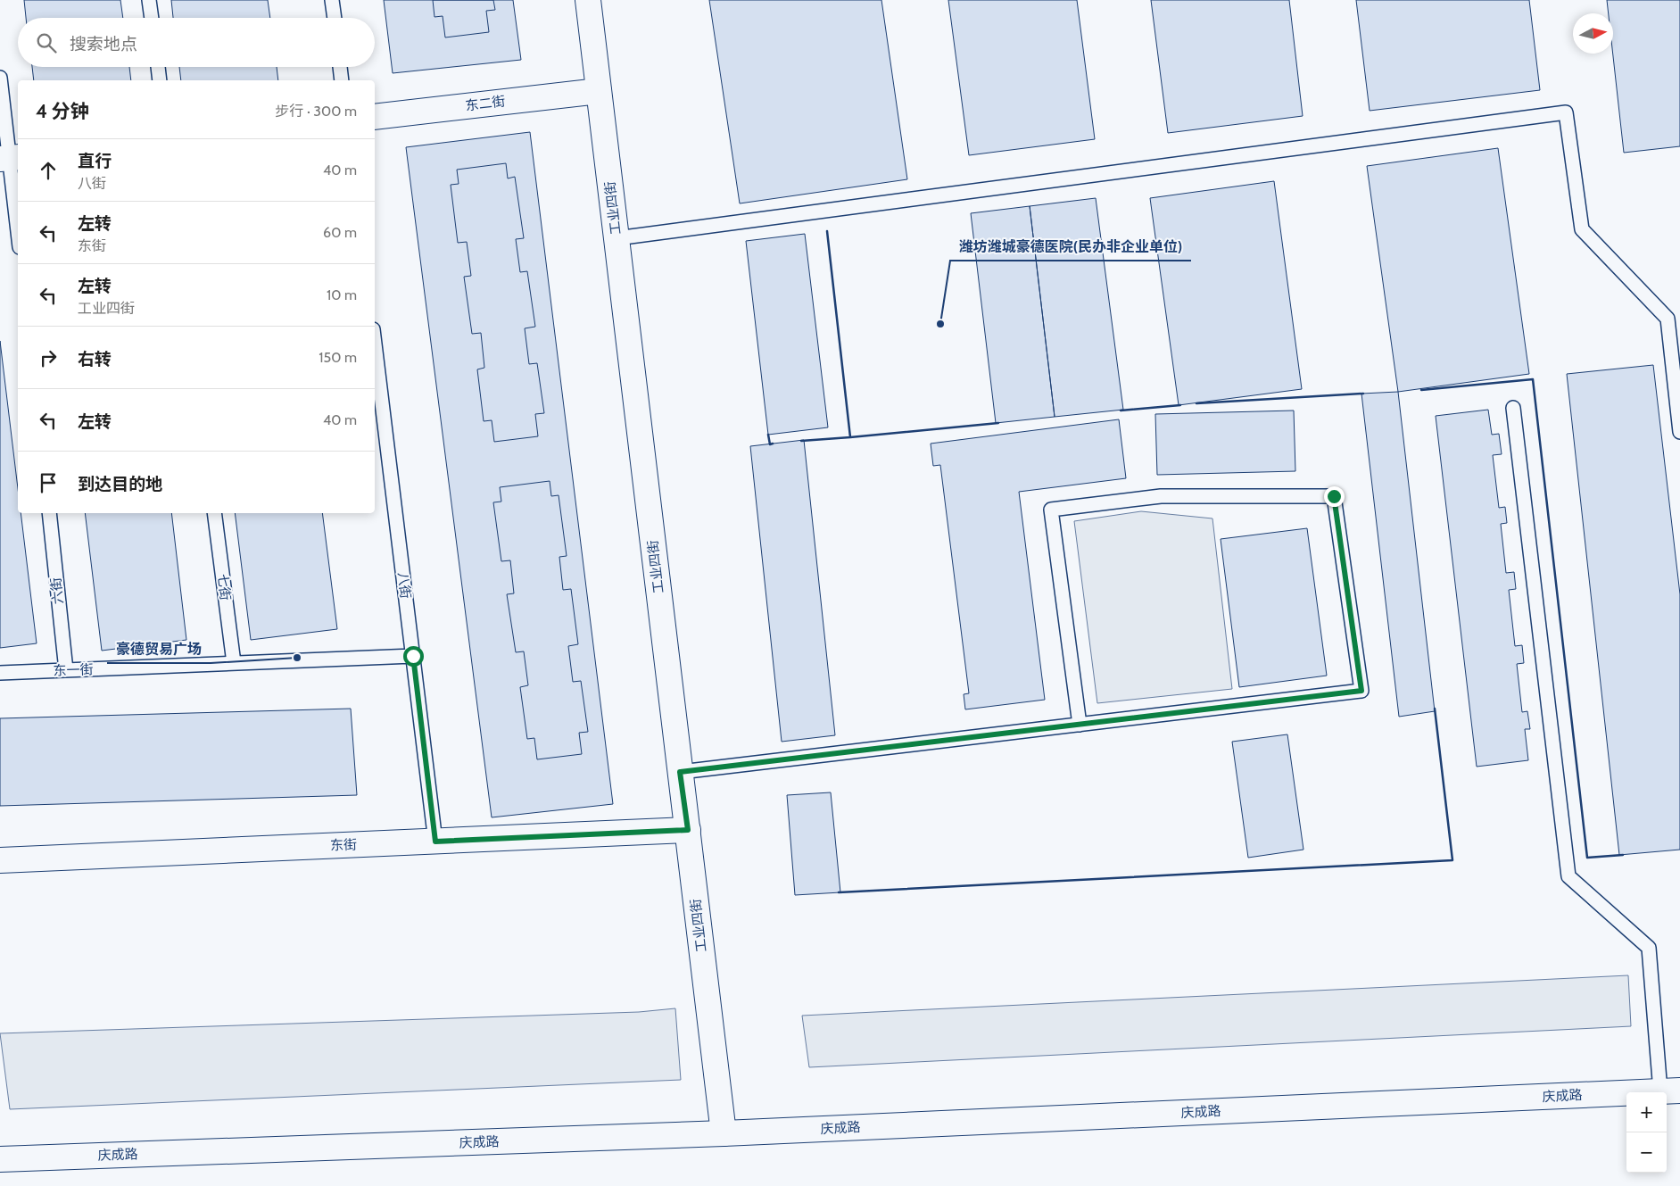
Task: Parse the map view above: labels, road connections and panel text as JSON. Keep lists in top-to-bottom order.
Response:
{
  "streets": {
    "street": [
      "东二街",
      "工业四街",
      "东街",
      "庆成路"
    ],
    "lane": [
      "八街",
      "七街",
      "六街",
      "东一街"
    ]
  },
  "crossings": [
    ["东二街", "工业四街"],
    ["工业四街", "东街"],
    ["工业四街", "庆成路"],
    ["八街", "东一街"],
    ["八街", "东街"],
    ["七街", "东一街"],
    ["六街", "东一街"]
  ],
  "places": ["潍坊潍城豪德医院(民办非企业单位)", "豪德贸易广场"],
  "north": "right",
  "page": {
    "search": "搜索地点",
    "heading": ["4 分钟", "步行 · 300 m"],
    "list": [
      ["直行", "八街", "40 m"],
      ["左转", "东街", "60 m"],
      ["左转", "工业四街", "10 m"],
      ["右转", "150 m"],
      ["左转", "40 m"],
      "到达目的地"
    ],
    "map_buttons": ["+", "−"]
  }
}
